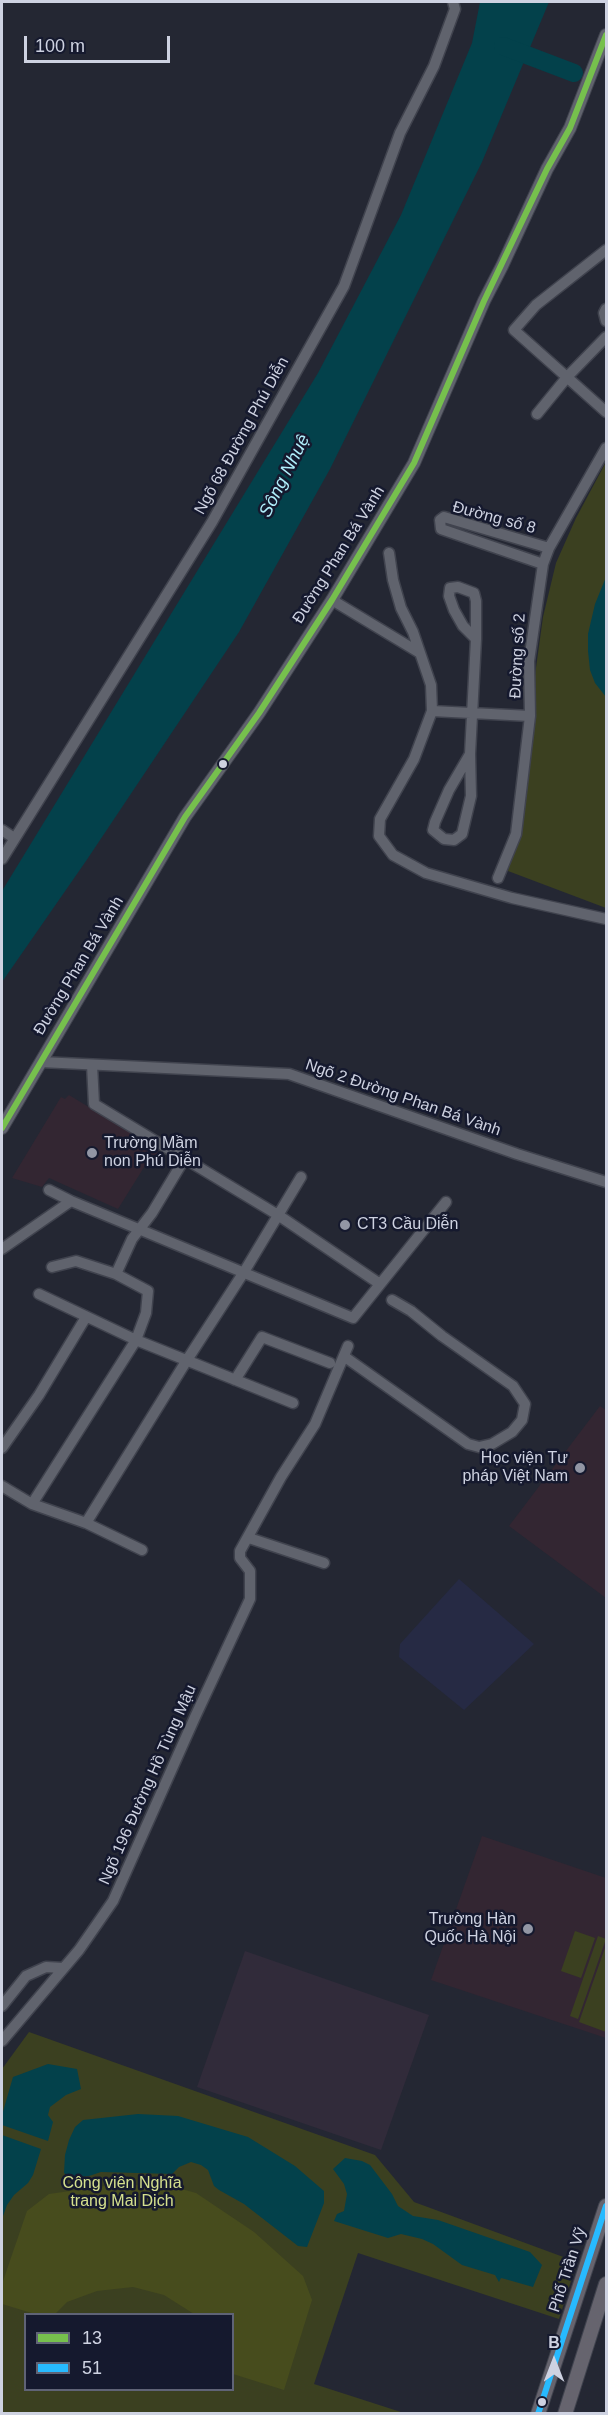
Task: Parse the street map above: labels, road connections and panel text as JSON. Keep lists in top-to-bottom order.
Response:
{
  "streets": {
    "main road": ["Phố Trần Vỹ"],
    "street": [
      "Ngõ 68 Đường Phú Diễn",
      "Đường số 8",
      "Đường Phan Bá Vành",
      "Đường số 2",
      "Ngõ 2 Đường Phan Bá Vành",
      "Ngõ 196 Đường Hồ Tùng Mậu"
    ]
  },
  "crossings": [
    ["Đường số 8", "Đường số 2"],
    ["Đường Phan Bá Vành", "Ngõ 2 Đường Phan Bá Vành"]
  ],
  "water": ["Sông Nhuệ"],
  "parks": ["Công viên Nghĩa trang Mai Dịch"],
  "places": [
    "Trường Mầm non Phú Diễn",
    "CT3 Cầu Diễn",
    "Học viện Tư pháp Việt Nam",
    "Trường Hàn Quốc Hà Nội"
  ],
  "lines": ["transit line 13", "transit line 51"],
  "legend": ["13", "51"],
  "scale_bar": "100 m",
  "north": "top"
}
